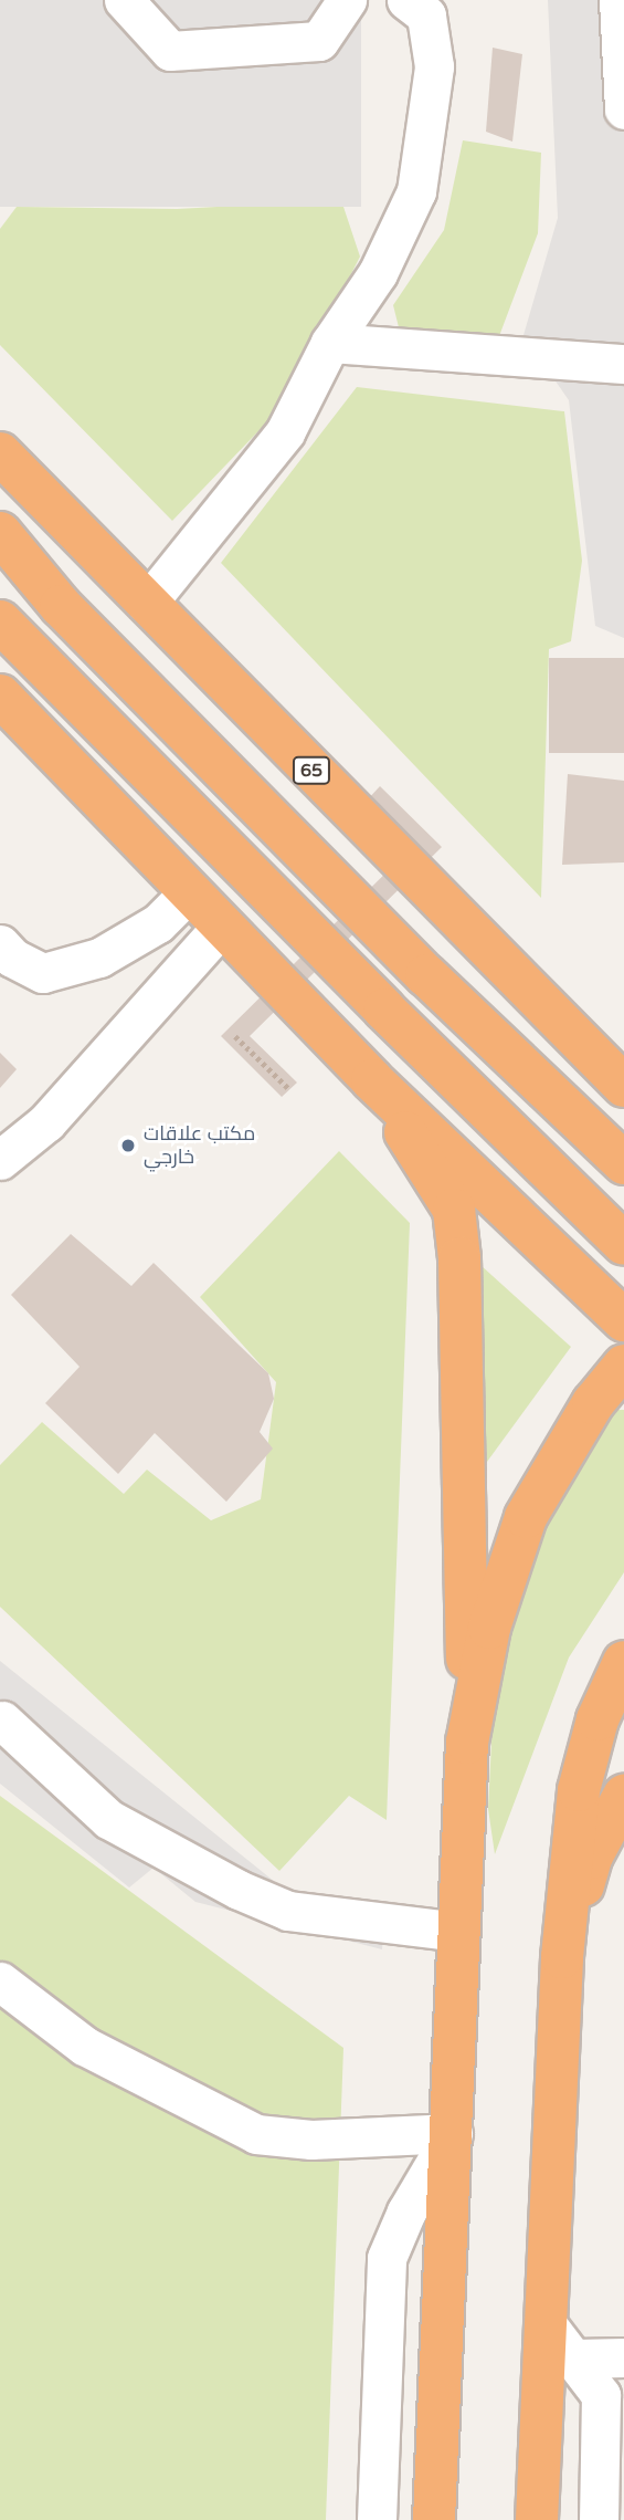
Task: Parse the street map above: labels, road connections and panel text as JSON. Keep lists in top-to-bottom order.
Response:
{
  "streets": {
    "highway": ["65"]
  },
  "places": ["مكتب علاقات خارجي"]
}
